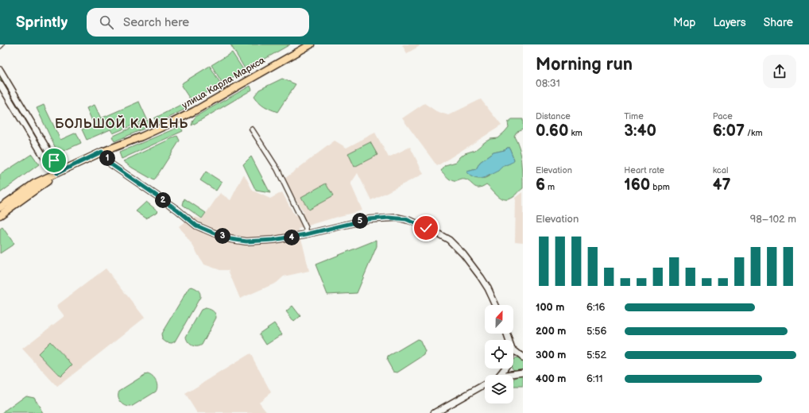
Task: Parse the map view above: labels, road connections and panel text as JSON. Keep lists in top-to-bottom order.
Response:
{
  "streets": {
    "main road": ["улица Карла Маркса"]
  },
  "districts": ["БОЛЬШОЙ КАМЕНЬ"],
  "north": "top",
  "page": {
    "header": "Sprintly",
    "search": "Search here",
    "nav": ["Map", "Layers", "Share"],
    "heading": ["Morning run", "08:31"],
    "stats": [
      ["Distance", "0.60 km"],
      ["Time", "3:40"],
      ["Pace", "6:07 /km"],
      ["Elevation", "6 m"],
      ["Heart rate", "160 bpm"],
      ["kcal", "47"]
    ],
    "pins": [
      "1",
      "2",
      "5",
      "3",
      "4"
    ],
    "chart": ["Elevation", "98–102 m"],
    "list": [
      {
        "name": "100 m",
        "note": "6:16"
      },
      {
        "name": "200 m",
        "note": "5:56"
      },
      {
        "name": "300 m",
        "note": "5:52"
      },
      {
        "name": "400 m",
        "note": "6:11"
      }
    ]
  }
}
